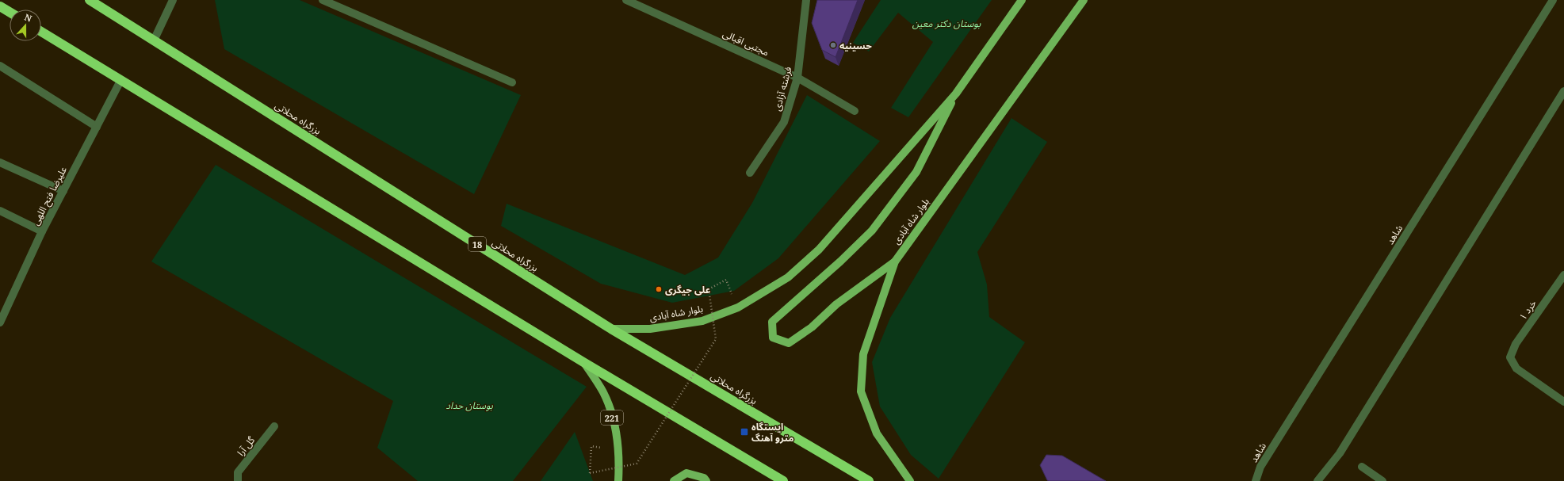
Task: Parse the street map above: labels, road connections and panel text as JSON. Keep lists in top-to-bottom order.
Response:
{
  "streets": {
    "highway": ["بزرگراه محلاتی", "18"],
    "main road": ["بلوار شاه آبادی", "221"],
    "street": [
      "مجتبی اقبالی",
      "فرشته آزادی",
      "علیرضا فتح اللهی",
      "شاهد",
      "خرد ۱",
      "گل آرا"
    ]
  },
  "crossings": [
    ["مجتبی اقبالی", "فرشته آزادی"],
    ["بزرگراه محلاتی", "بلوار شاه آبادی"]
  ],
  "parks": ["بوستان دکتر معین", "بوستان حداد"],
  "places": {
    "other": ["حسینیه", "علی جیگری"],
    "transit": ["ایستگاه مترو آهنگ"]
  },
  "north": "top"
}
